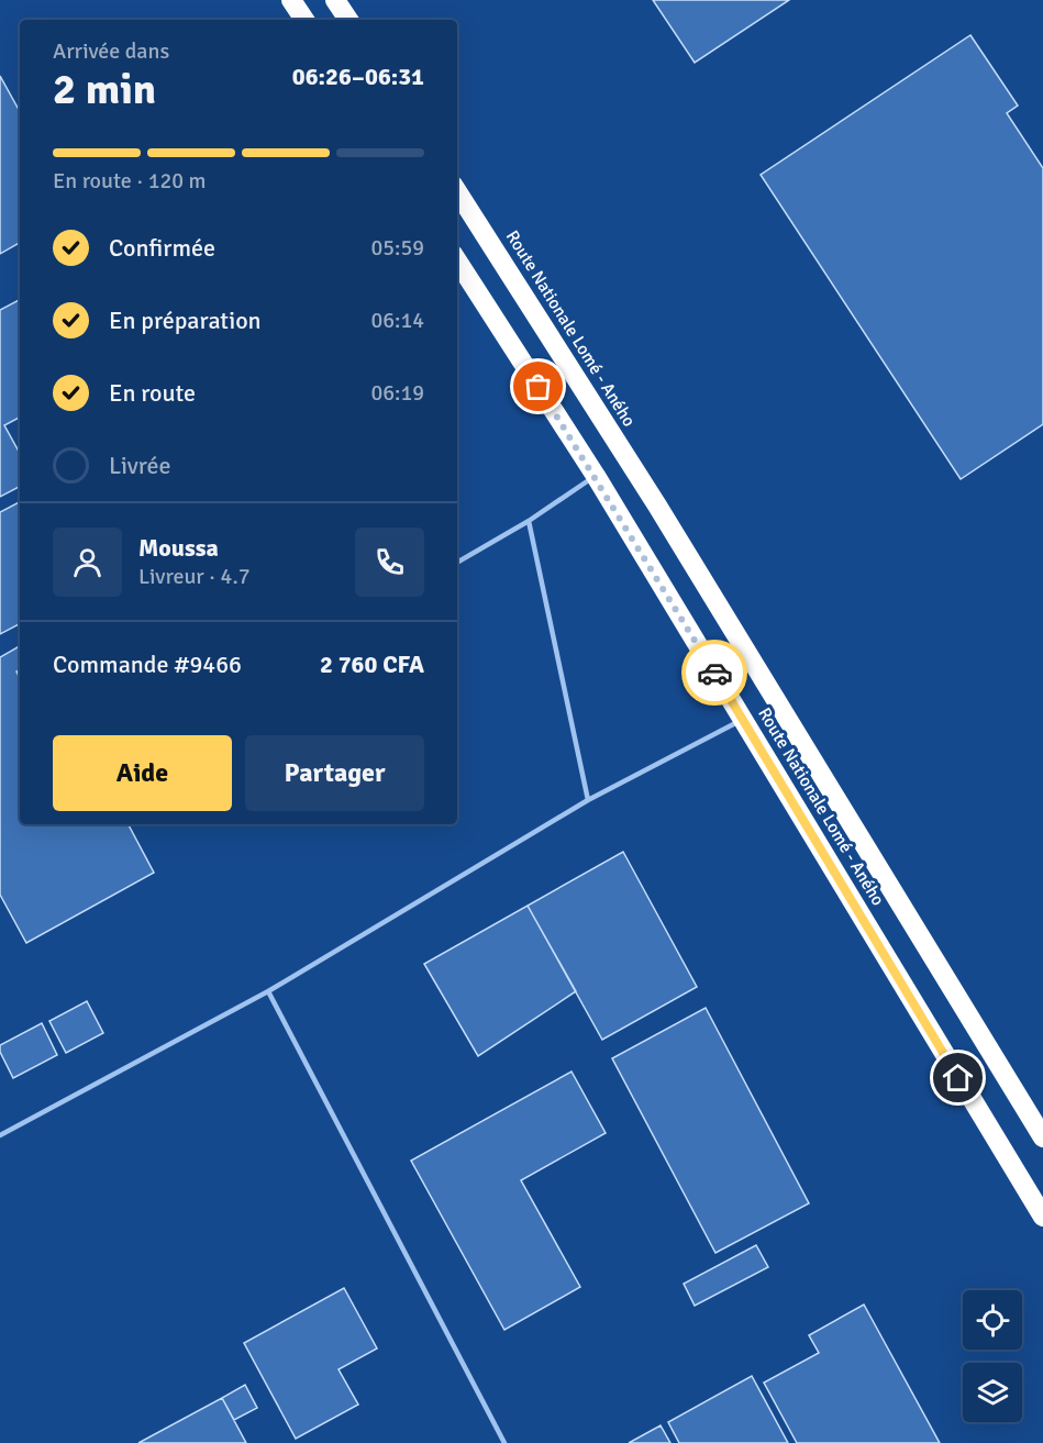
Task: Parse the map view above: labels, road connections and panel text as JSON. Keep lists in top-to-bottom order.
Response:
{
  "streets": {
    "highway": ["Route Nationale Lomé - Aného"]
  },
  "page": {
    "heading": ["2 min", "Arrivée dans", "06:26–06:31"],
    "panel": [
      "Moussa",
      "Livreur · 4.7",
      "Commande #9466",
      "2 760 CFA"
    ],
    "bar": "En route · 120 m",
    "list": [
      ["Confirmée", "05:59"],
      ["En préparation", "06:14"],
      ["En route", "06:19"],
      "Livrée"
    ],
    "buttons": ["Aide", "Partager"]
  }
}
